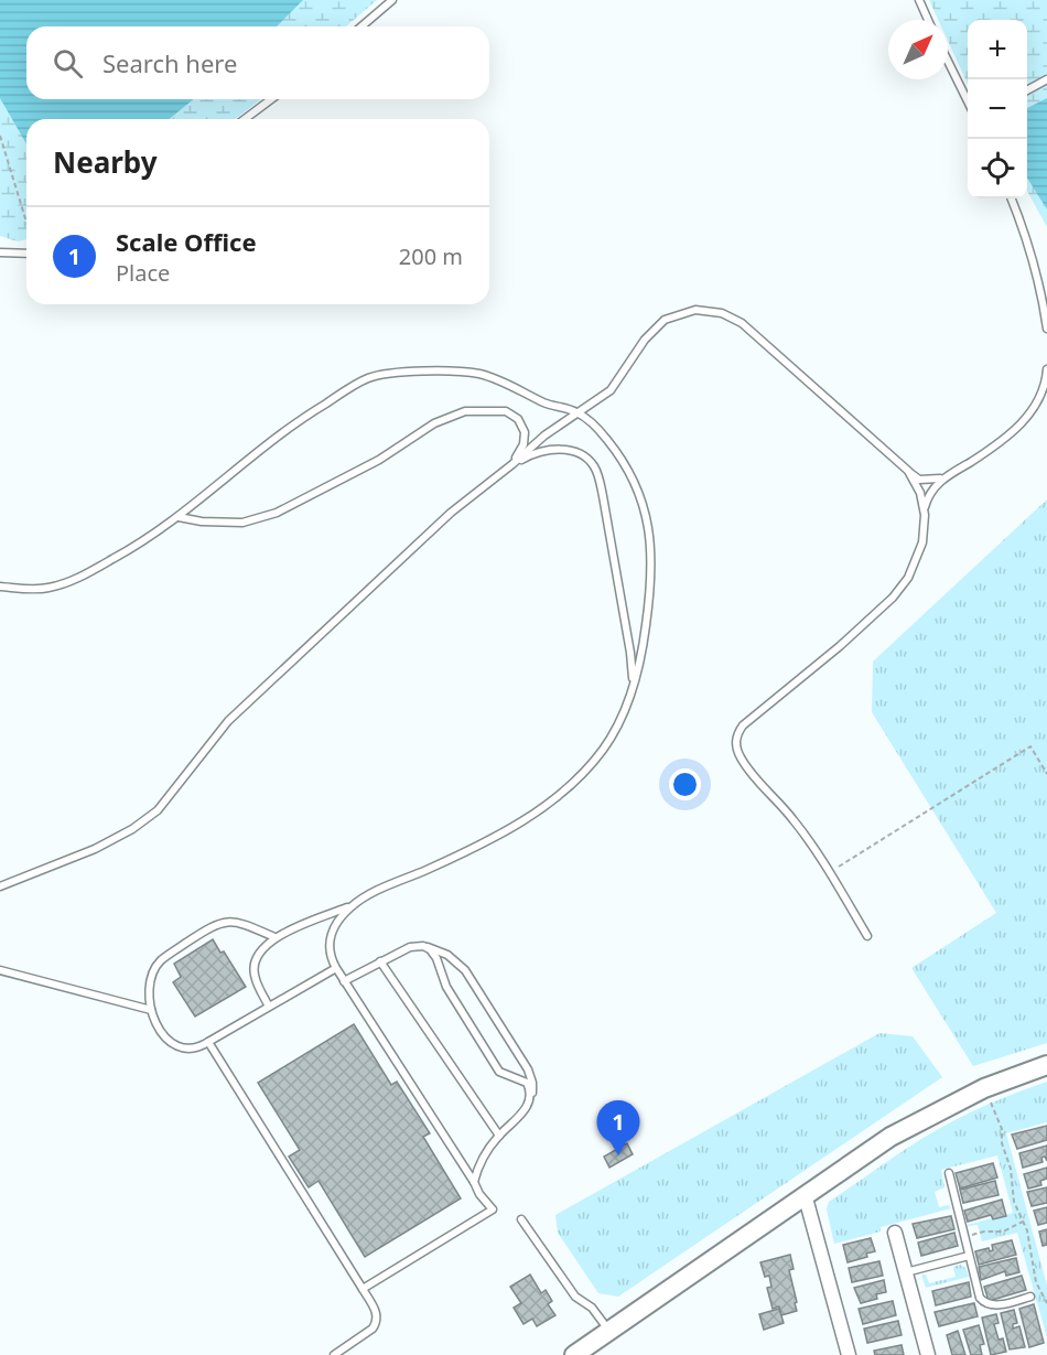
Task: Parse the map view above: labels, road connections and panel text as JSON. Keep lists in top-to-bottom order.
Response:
{
  "north": "top right",
  "page": {
    "map_buttons": ["+", "−"],
    "search": "Search here",
    "heading": "Nearby",
    "list": [
      {
        "mark": "1",
        "name": "Scale Office",
        "note": "Place",
        "value": "200 m"
      }
    ],
    "pins": "1"
  }
}
